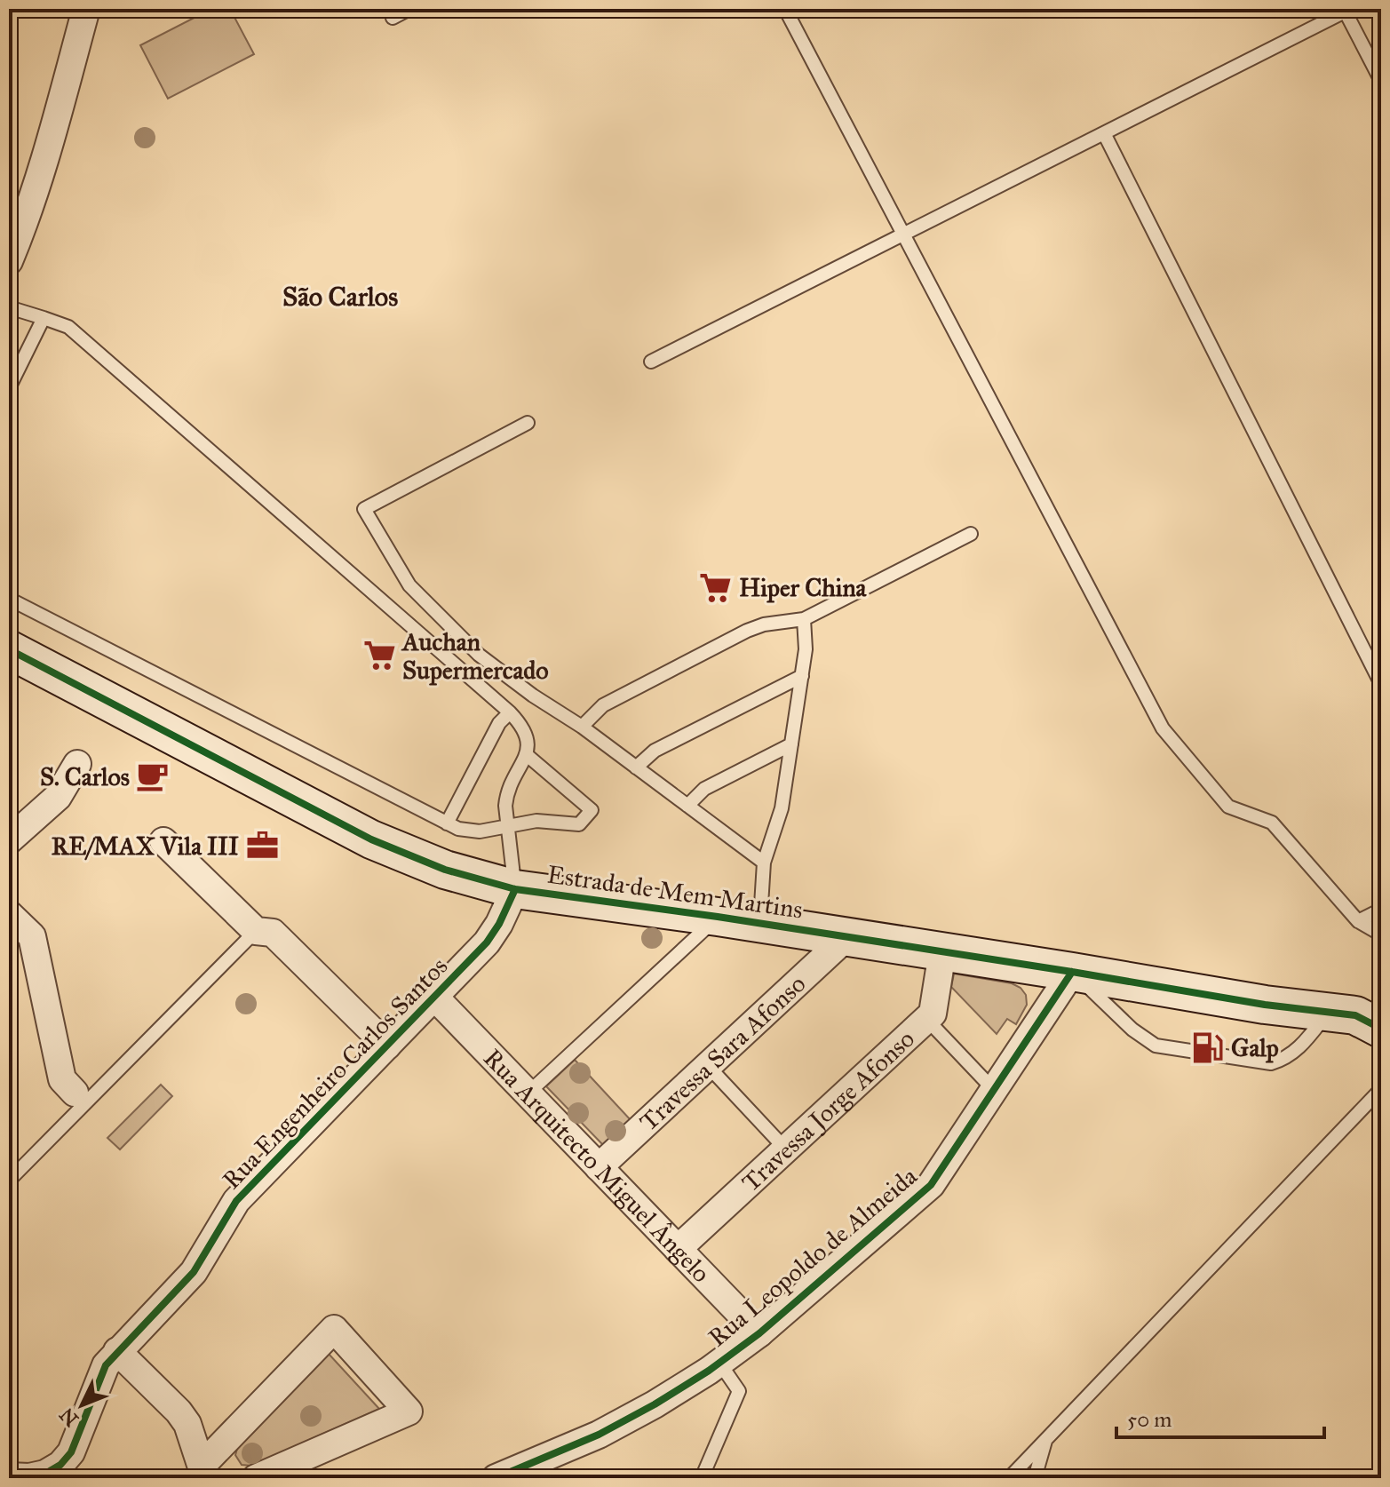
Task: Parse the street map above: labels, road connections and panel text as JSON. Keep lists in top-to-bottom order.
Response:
{
  "streets": {
    "street": [
      "Estrada de Mem Martins",
      "Travessa Sara Afonso",
      "Rua Engenheiro Carlos Santos",
      "Travessa Jorge Afonso",
      "Rua Arquitecto Miguel Ângelo",
      "Rua Leopoldo de Almeida"
    ]
  },
  "crossings": [
    ["Estrada de Mem Martins", "Travessa Sara Afonso"],
    ["Estrada de Mem Martins", "Rua Engenheiro Carlos Santos"],
    ["Estrada de Mem Martins", "Travessa Jorge Afonso"],
    ["Estrada de Mem Martins", "Rua Leopoldo de Almeida"],
    ["Travessa Sara Afonso", "Rua Arquitecto Miguel Ângelo"],
    ["Rua Engenheiro Carlos Santos", "Rua Arquitecto Miguel Ângelo"],
    ["Travessa Jorge Afonso", "Rua Arquitecto Miguel Ângelo"],
    ["Rua Arquitecto Miguel Ângelo", "Rua Leopoldo de Almeida"]
  ],
  "districts": ["São Carlos"],
  "places": {
    "supermarket": ["Hiper China", "Auchan Supermercado"],
    "cafe": ["S. Carlos"],
    "office": ["RE/MAX Vila III"],
    "fuel station": ["Galp"]
  },
  "scale_bar": "50 m",
  "north": "bottom left"
}
